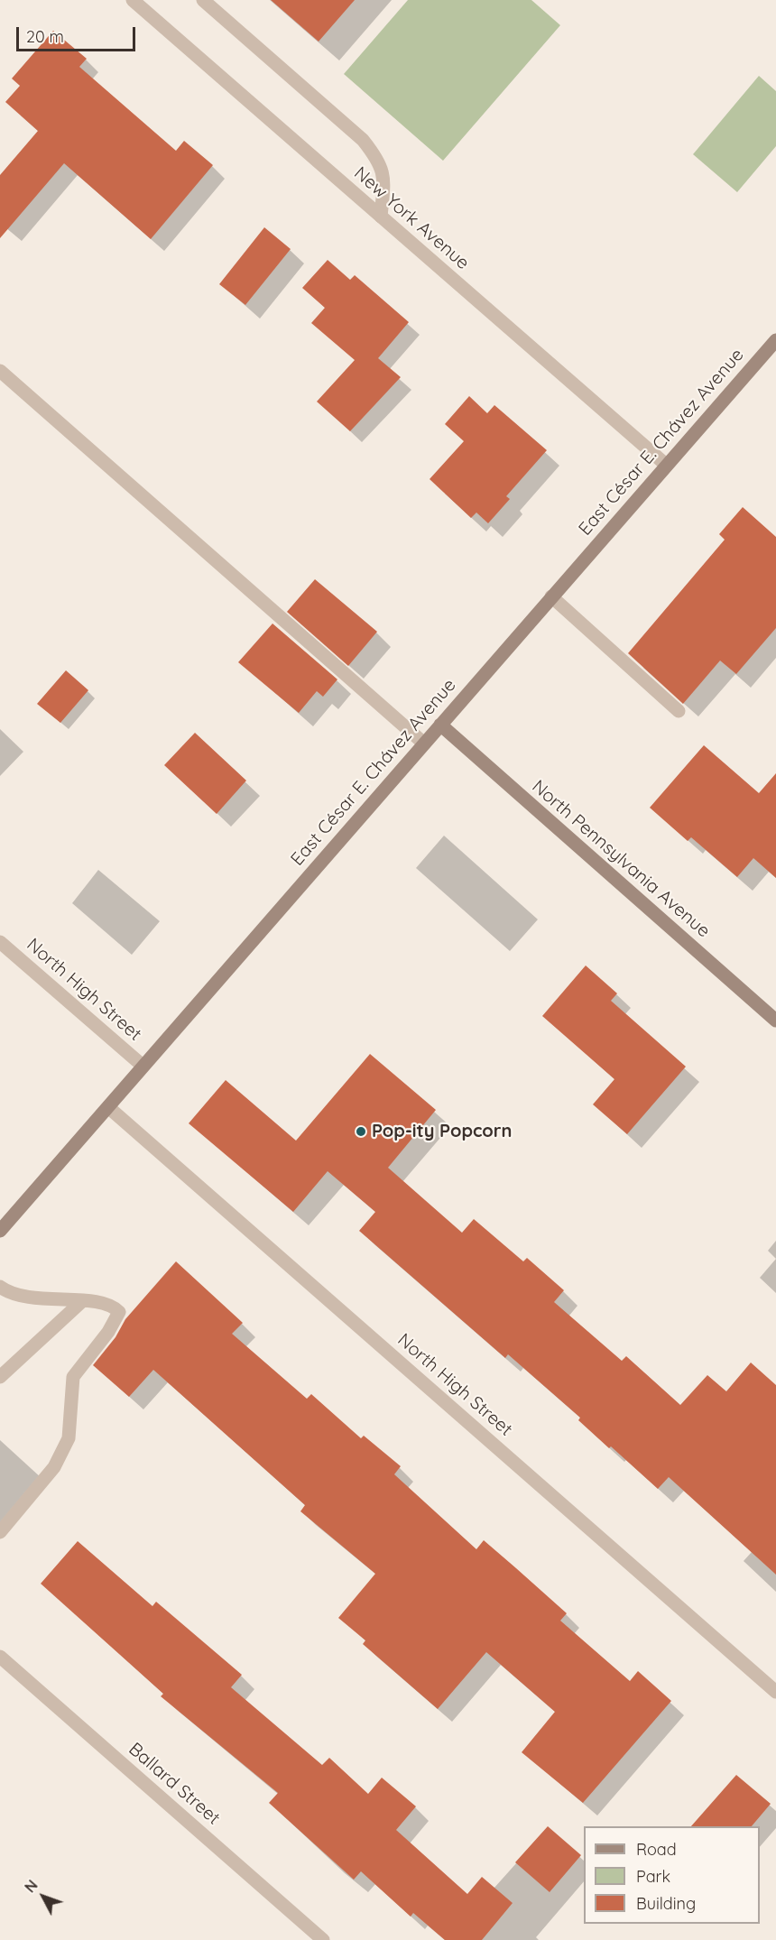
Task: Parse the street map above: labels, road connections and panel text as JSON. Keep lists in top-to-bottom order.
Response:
{
  "streets": {
    "street": [
      "New York Avenue",
      "East César E. Chávez Avenue",
      "North Pennsylvania Avenue",
      "North High Street",
      "Ballard Street"
    ]
  },
  "crossings": [
    ["New York Avenue", "East César E. Chávez Avenue"],
    ["East César E. Chávez Avenue", "North Pennsylvania Avenue"],
    ["East César E. Chávez Avenue", "North High Street"]
  ],
  "places": ["Pop-ity Popcorn"],
  "legend": ["Road", "Park", "Building"],
  "scale_bar": "20 m",
  "north": "top left"
}
